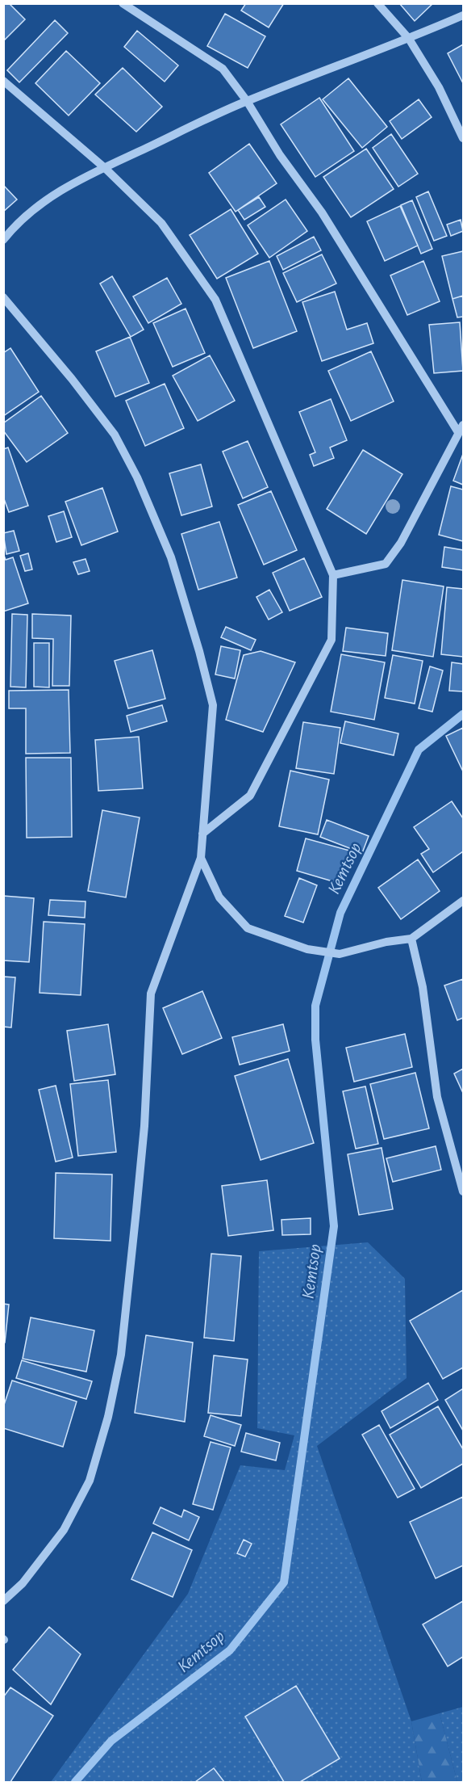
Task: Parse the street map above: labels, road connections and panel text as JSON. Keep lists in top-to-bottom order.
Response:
{
  "water": ["Kemtsop"]
}
